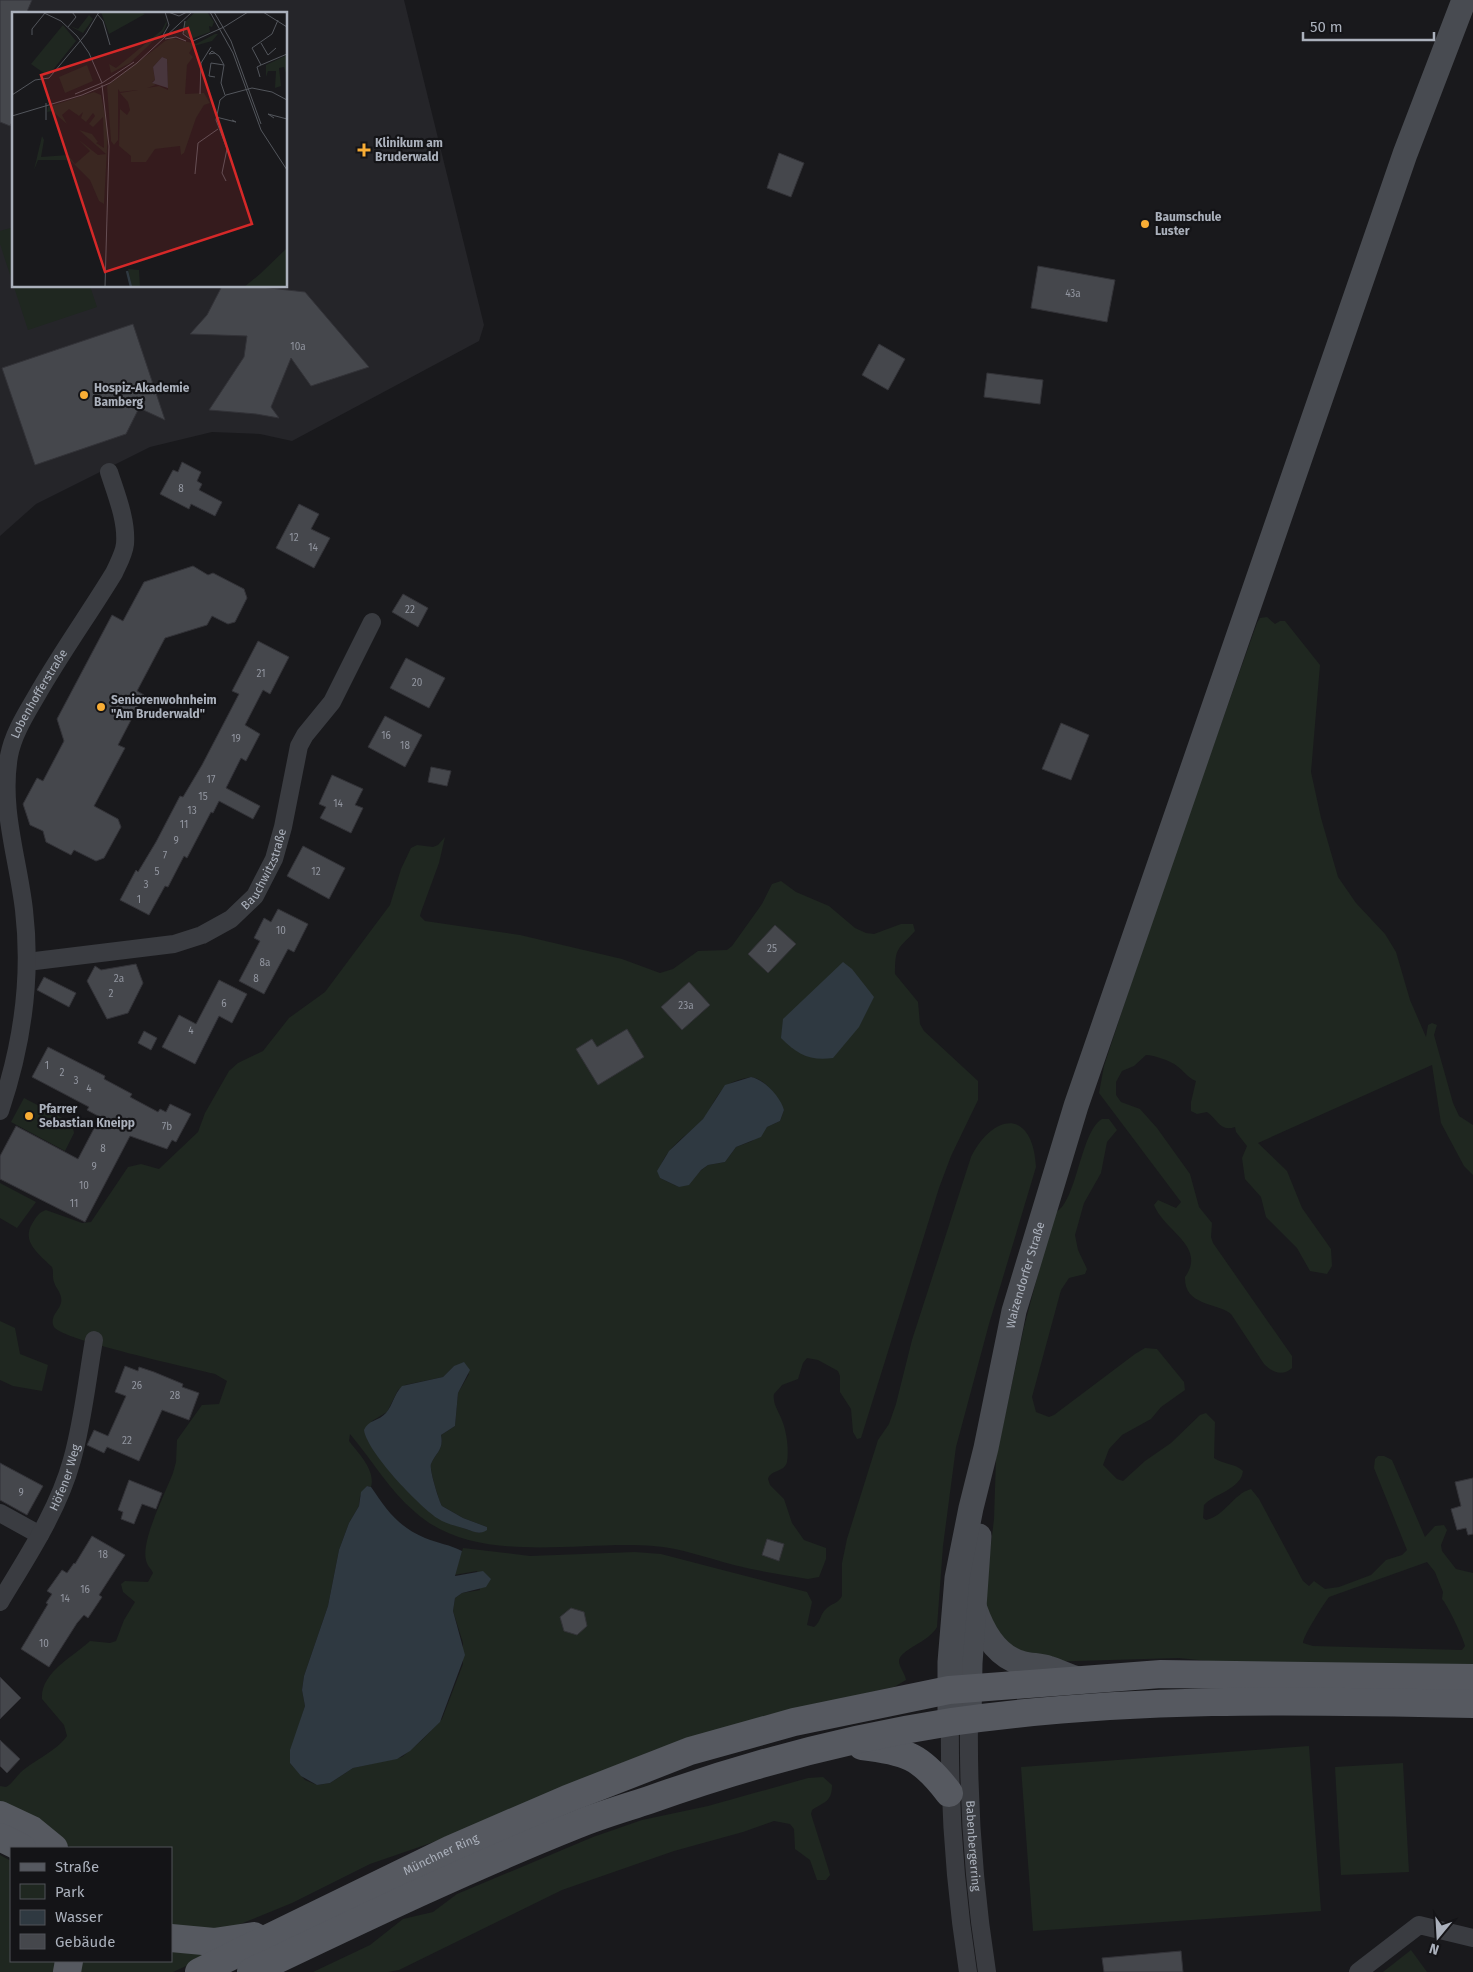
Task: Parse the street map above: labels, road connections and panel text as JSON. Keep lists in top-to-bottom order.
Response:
{
  "streets": {
    "main road": ["Waizendorfer Straße", "Münchner Ring"],
    "street": [
      "Lobenhofferstraße",
      "Bauchwitzstraße",
      "Höfener Weg",
      "Babenbergerring"
    ]
  },
  "crossings": [
    ["Lobenhofferstraße", "Bauchwitzstraße"],
    ["Waizendorfer Straße", "Babenbergerring"],
    ["Waizendorfer Straße", "Münchner Ring"],
    ["Babenbergerring", "Münchner Ring"]
  ],
  "places": {
    "health": ["Klinikum am Bruderwald"],
    "other": [
      "Baumschule Luster",
      "Hospiz-Akademie Bamberg",
      "Seniorenwohnheim \"Am Bruderwald\"",
      "Pfarrer Sebastian Kneipp"
    ]
  },
  "house_numbers": [
    "43a",
    "10a",
    "8",
    "12",
    "14",
    "22",
    "21",
    "20",
    "16",
    "19",
    "18",
    "17",
    "15",
    "14",
    "13",
    "11",
    "9",
    "7",
    "5",
    "12",
    "3",
    "1",
    "10",
    "25",
    "8a",
    "2a",
    "8",
    "2",
    "6",
    "23a",
    "4",
    "1",
    "2",
    "3",
    "4",
    "7b",
    "8",
    "9",
    "10",
    "11",
    "26",
    "28",
    "22",
    "9",
    "18",
    "16",
    "14",
    "10"
  ],
  "legend": [
    "Straße",
    "Park",
    "Wasser",
    "Gebäude"
  ],
  "scale_bar": "50 m",
  "north": "bottom"
}
